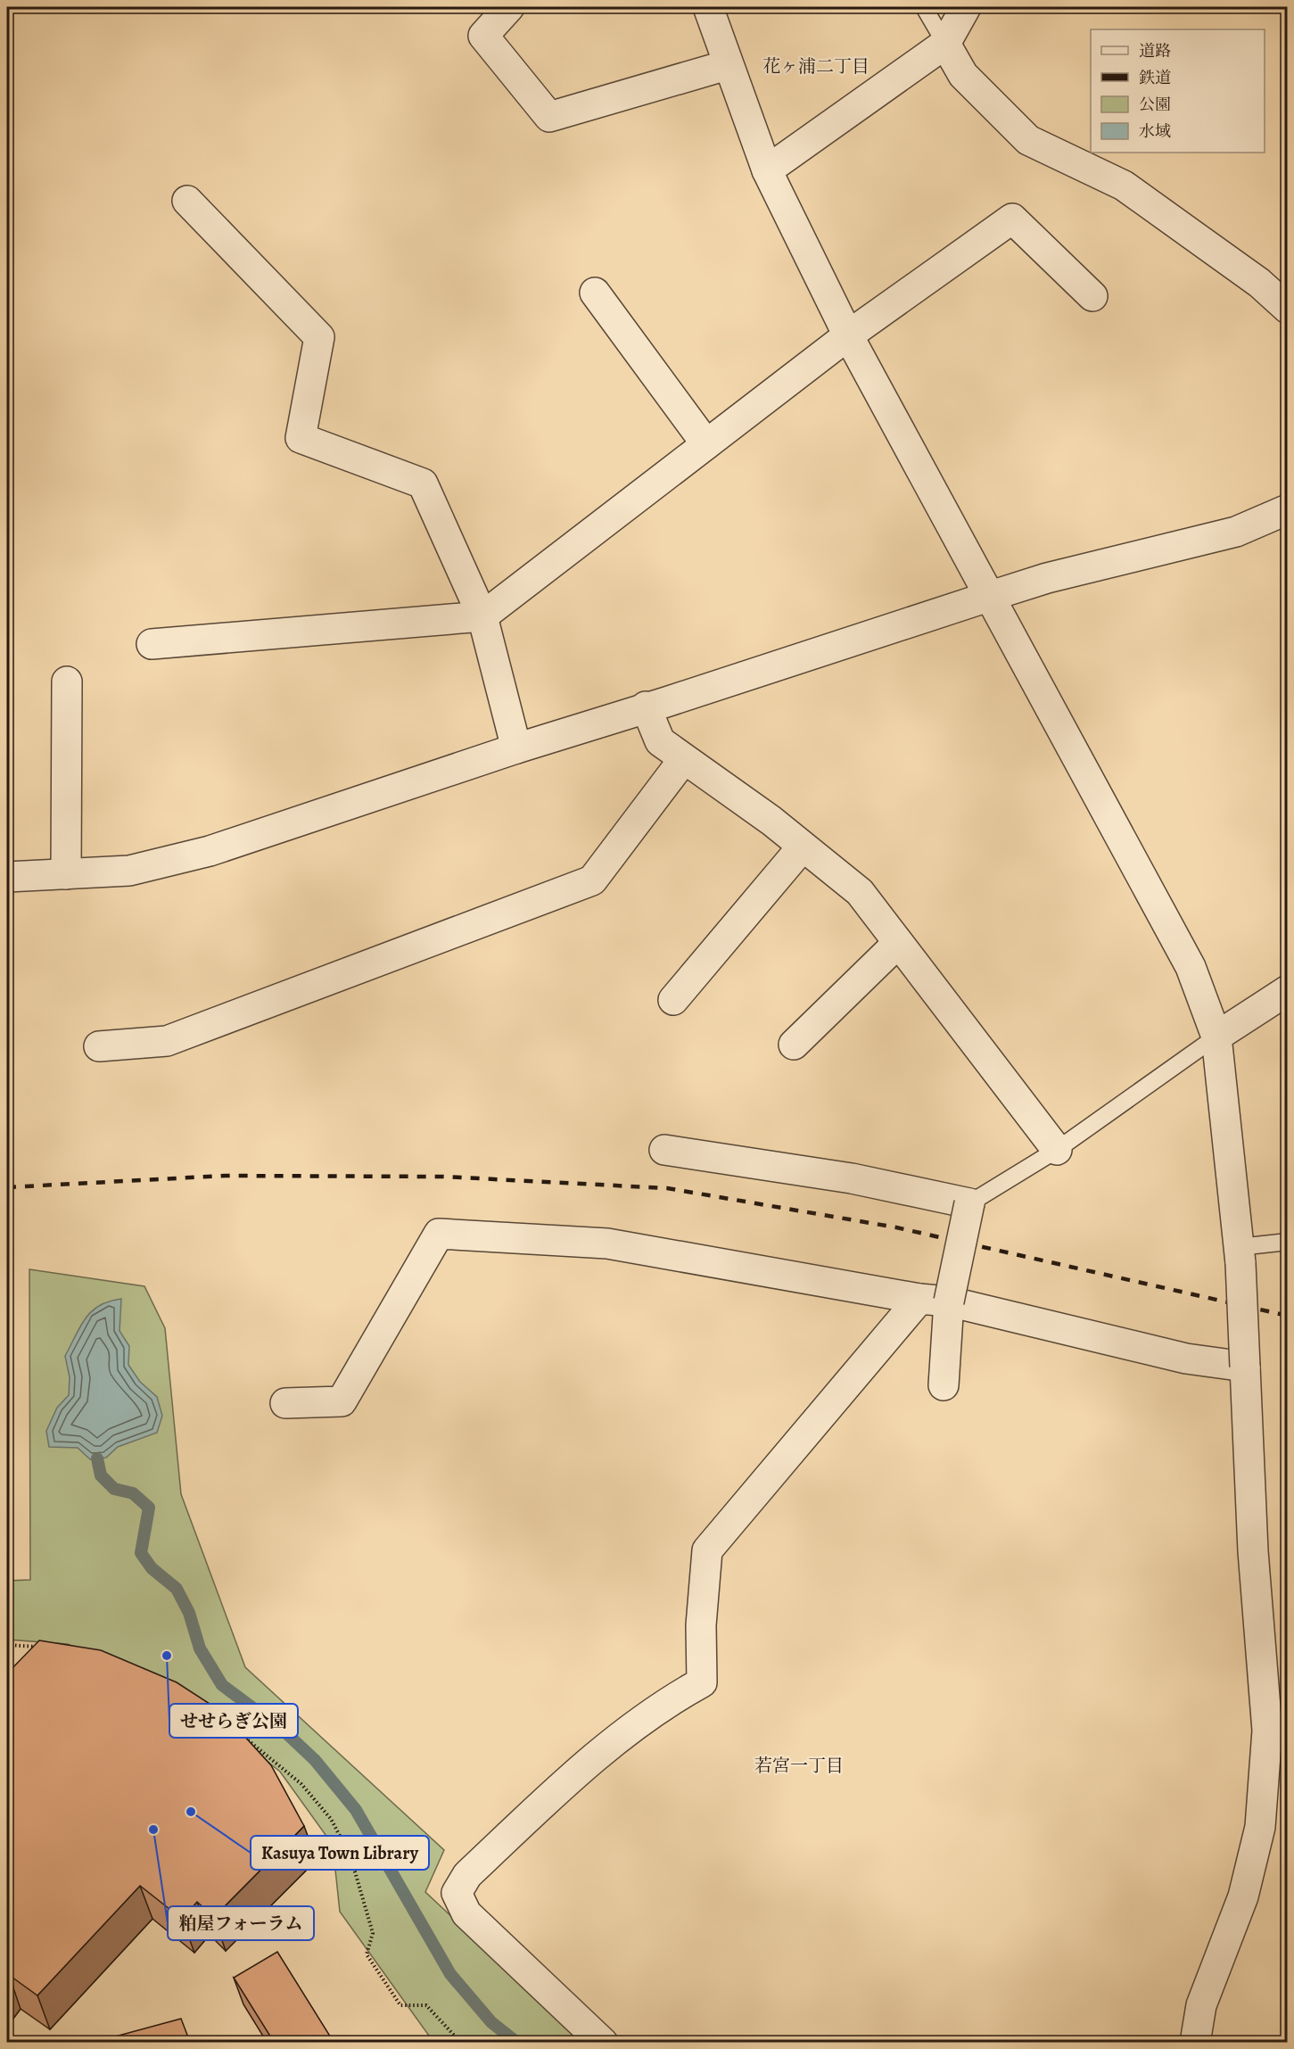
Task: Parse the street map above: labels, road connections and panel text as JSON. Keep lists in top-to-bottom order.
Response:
{
  "districts": ["花ヶ浦二丁目", "若宮一丁目"],
  "places": ["せせらぎ公園", "Kasuya Town Library", "粕屋フォーラム"],
  "legend": [
    "道路",
    "鉄道",
    "公園",
    "水域"
  ]
}
